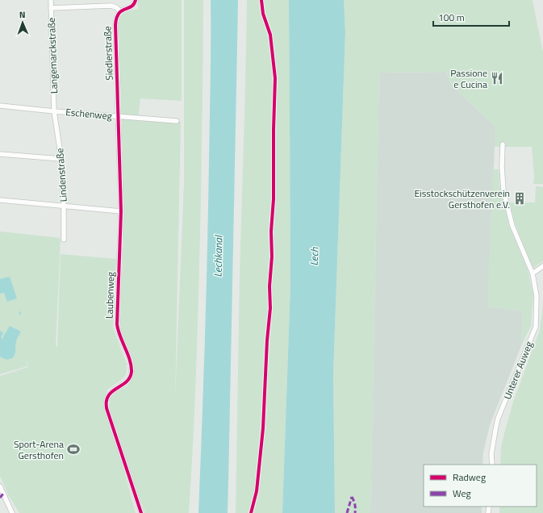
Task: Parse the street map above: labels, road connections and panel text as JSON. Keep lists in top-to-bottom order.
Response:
{
  "streets": {
    "street": [
      "Siedlerstraße",
      "Langemarckstraße",
      "Eschenweg",
      "Lindenstraße",
      "Laubenweg",
      "Unterer Auweg"
    ]
  },
  "crossings": [
    ["Siedlerstraße", "Eschenweg"],
    ["Siedlerstraße", "Laubenweg"],
    ["Langemarckstraße", "Eschenweg"],
    ["Langemarckstraße", "Lindenstraße"],
    ["Eschenweg", "Lindenstraße"],
    ["Eschenweg", "Laubenweg"]
  ],
  "water": ["Lechkanal", "Lech"],
  "places": {
    "restaurant": ["Passione e Cucina"],
    "building": ["Eisstockschützenverein Gersthofen e.V."],
    "sports": ["Sport-Arena Gersthofen"]
  },
  "legend": ["Radweg", "Weg"],
  "scale_bar": "100 m",
  "north": "top"
}
